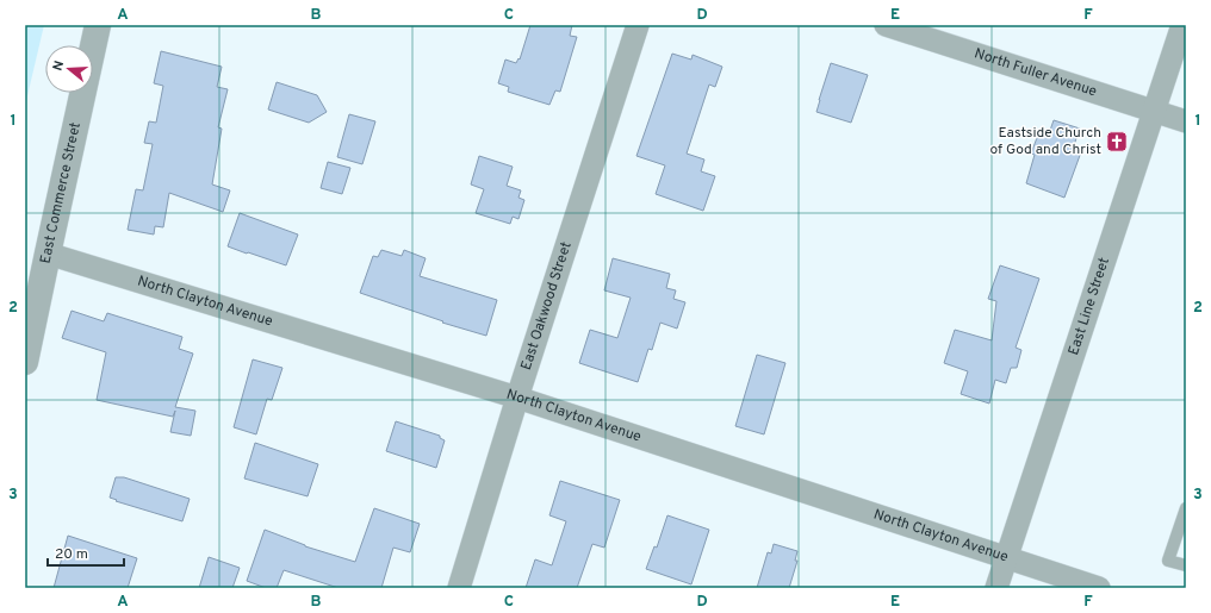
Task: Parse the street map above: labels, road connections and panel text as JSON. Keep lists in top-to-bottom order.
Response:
{
  "streets": {
    "street": [
      "North Fuller Avenue",
      "East Commerce Street",
      "North Clayton Avenue",
      "East Oakwood Street",
      "East Line Street"
    ]
  },
  "crossings": [
    ["North Fuller Avenue", "East Line Street"],
    ["East Commerce Street", "North Clayton Avenue"],
    ["North Clayton Avenue", "East Oakwood Street"],
    ["North Clayton Avenue", "East Line Street"]
  ],
  "places": {
    "church": ["Eastside Church of God and Christ"]
  },
  "scale_bar": "20 m",
  "north": "left",
  "grid": {
    "columns": [
      "A",
      "B",
      "C",
      "D",
      "E",
      "F"
    ],
    "rows": ["1", "2", "3"]
  }
}
